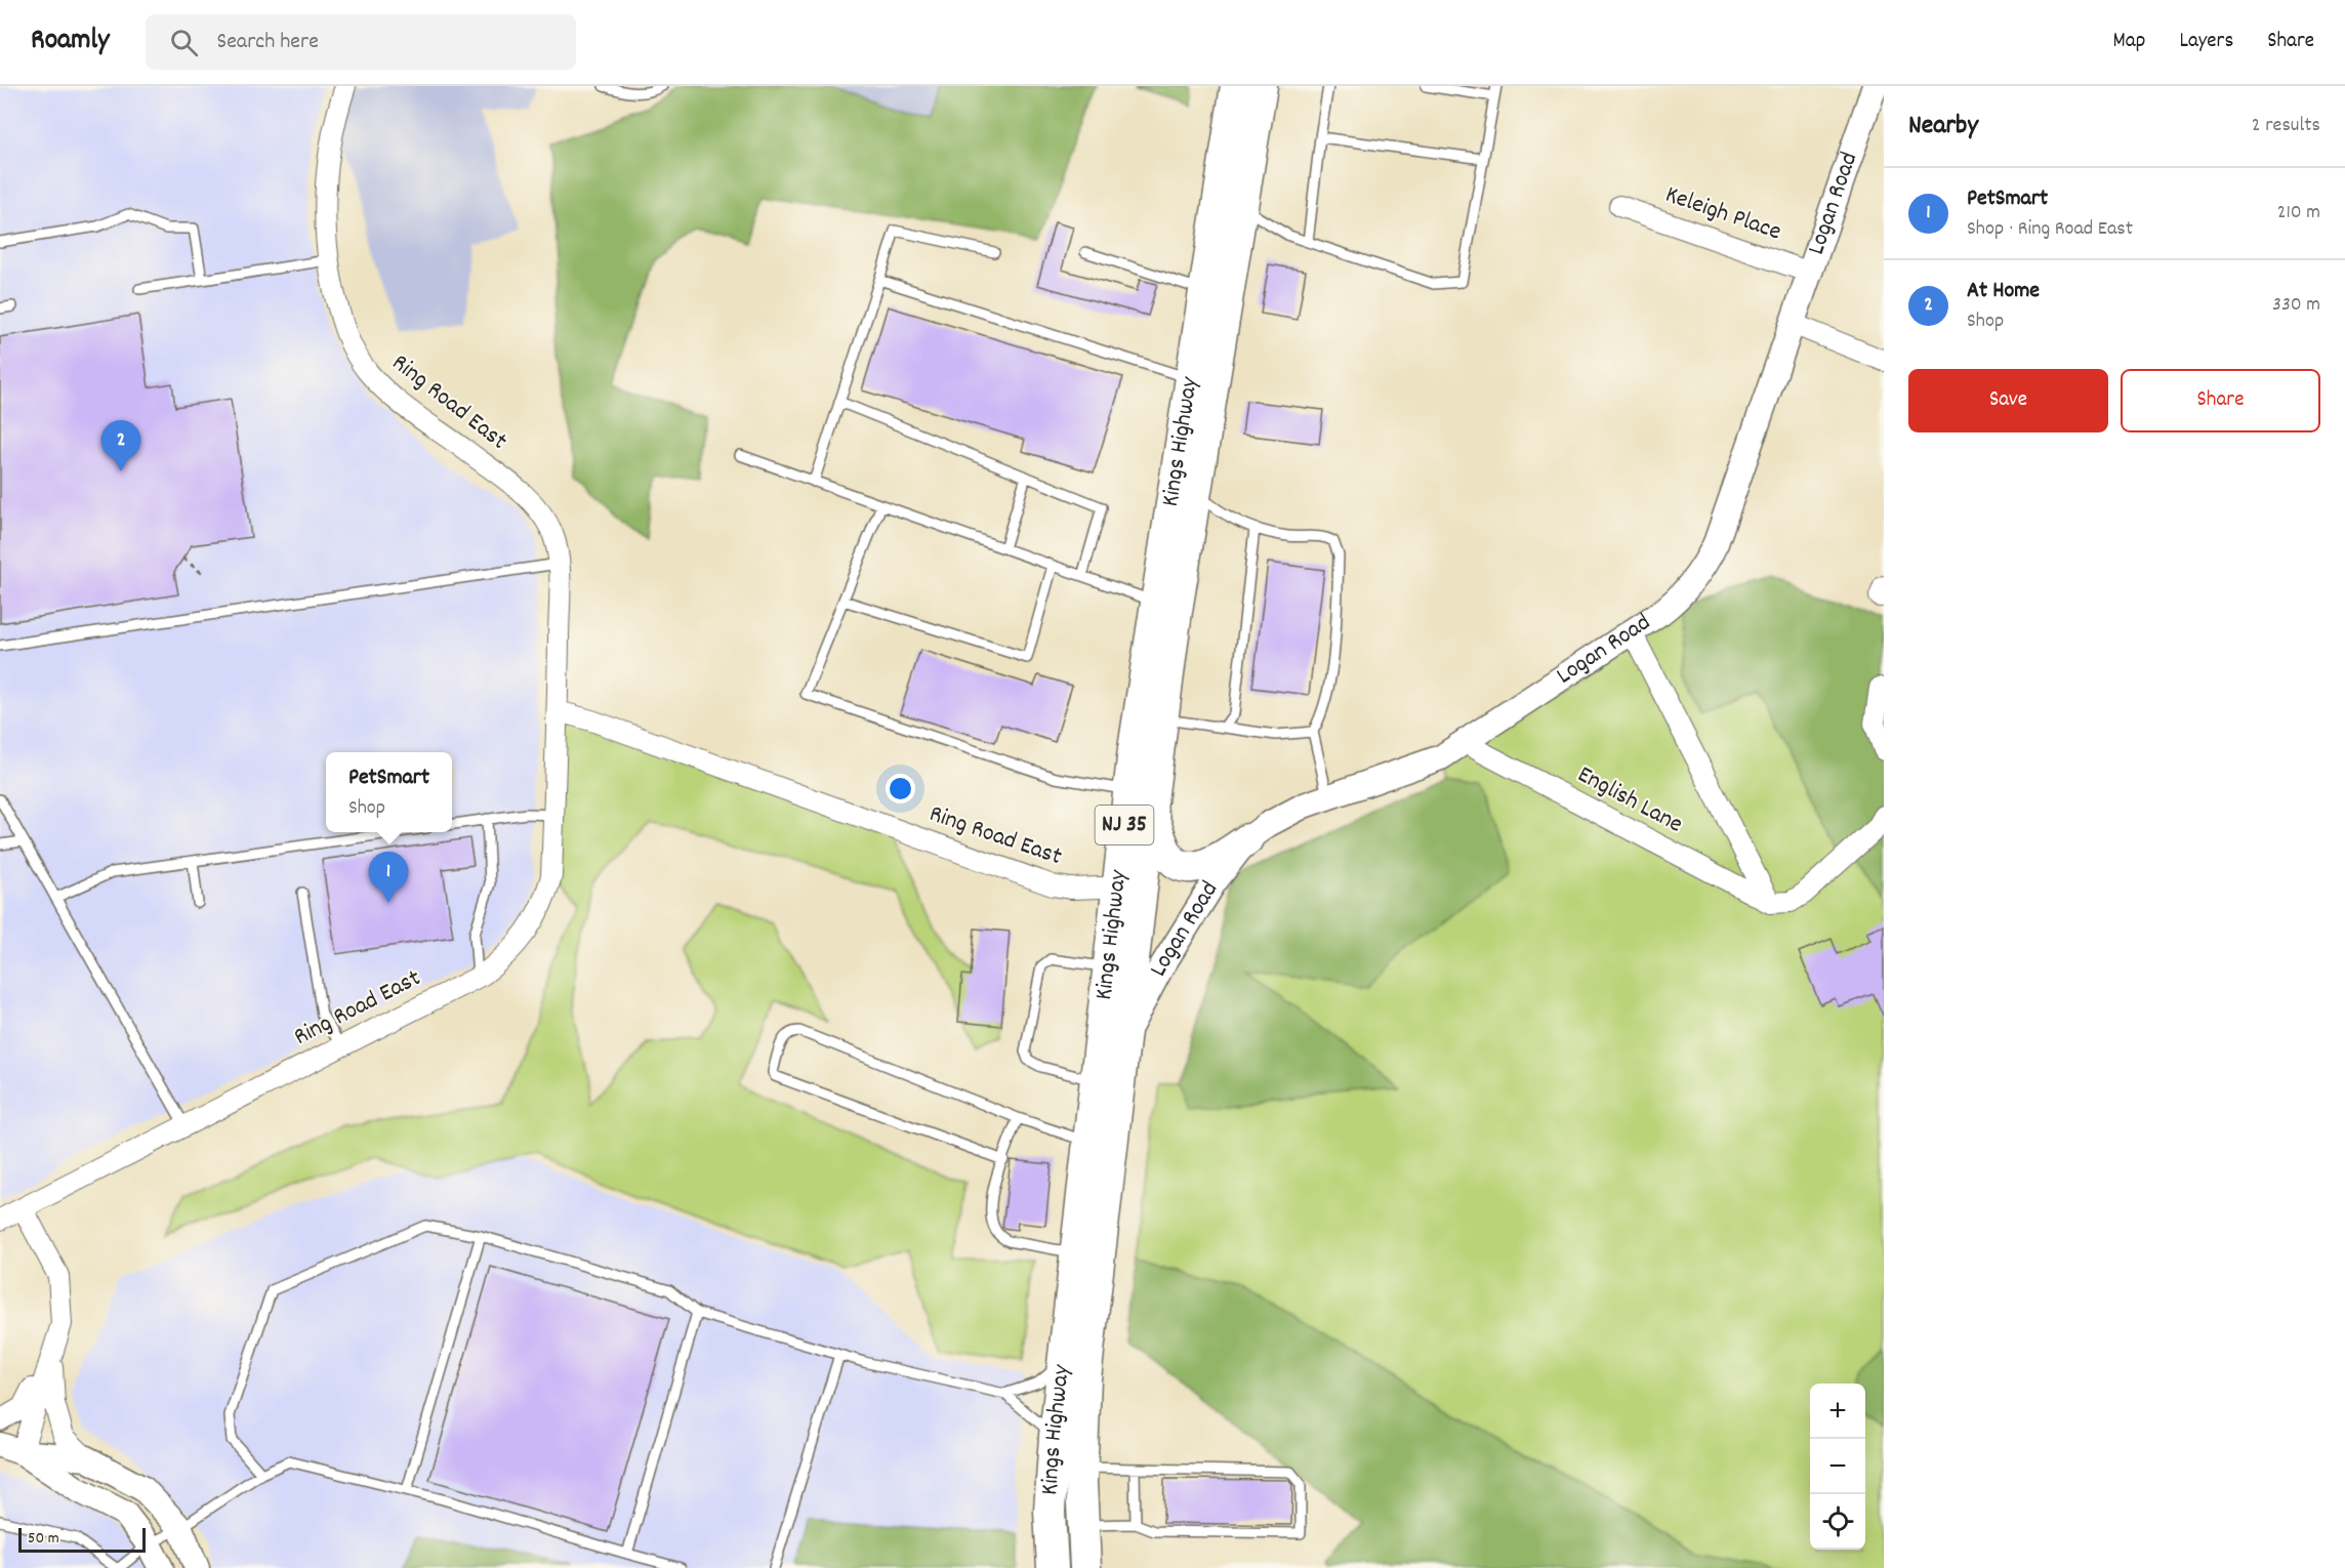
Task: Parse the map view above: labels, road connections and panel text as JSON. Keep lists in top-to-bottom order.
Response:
{
  "streets": {
    "main road": ["Kings Highway", "NJ 35"],
    "street": [
      "Logan Road",
      "Keleigh Place",
      "Ring Road East",
      "English Lane"
    ]
  },
  "crossings": [
    ["Logan Road", "Keleigh Place"],
    ["Logan Road", "Kings Highway"],
    ["Logan Road", "English Lane"],
    ["Ring Road East", "Kings Highway"]
  ],
  "scale_bar": "50 m",
  "page": {
    "header": "Roamly",
    "search": "Search here",
    "nav": ["Map", "Layers", "Share"],
    "heading": ["Nearby", "2 results"],
    "list": [
      {
        "mark": "1",
        "name": "PetSmart",
        "note": "Shop · Ring Road East",
        "value": "210 m"
      },
      {
        "mark": "2",
        "name": "At Home",
        "note": "Shop",
        "value": "330 m"
      }
    ],
    "buttons": ["Save", "Share"],
    "pins": ["2", "1"],
    "popup": ["PetSmart", "Shop"],
    "map_buttons": ["+", "−"],
    "scale": "50 m"
  }
}
